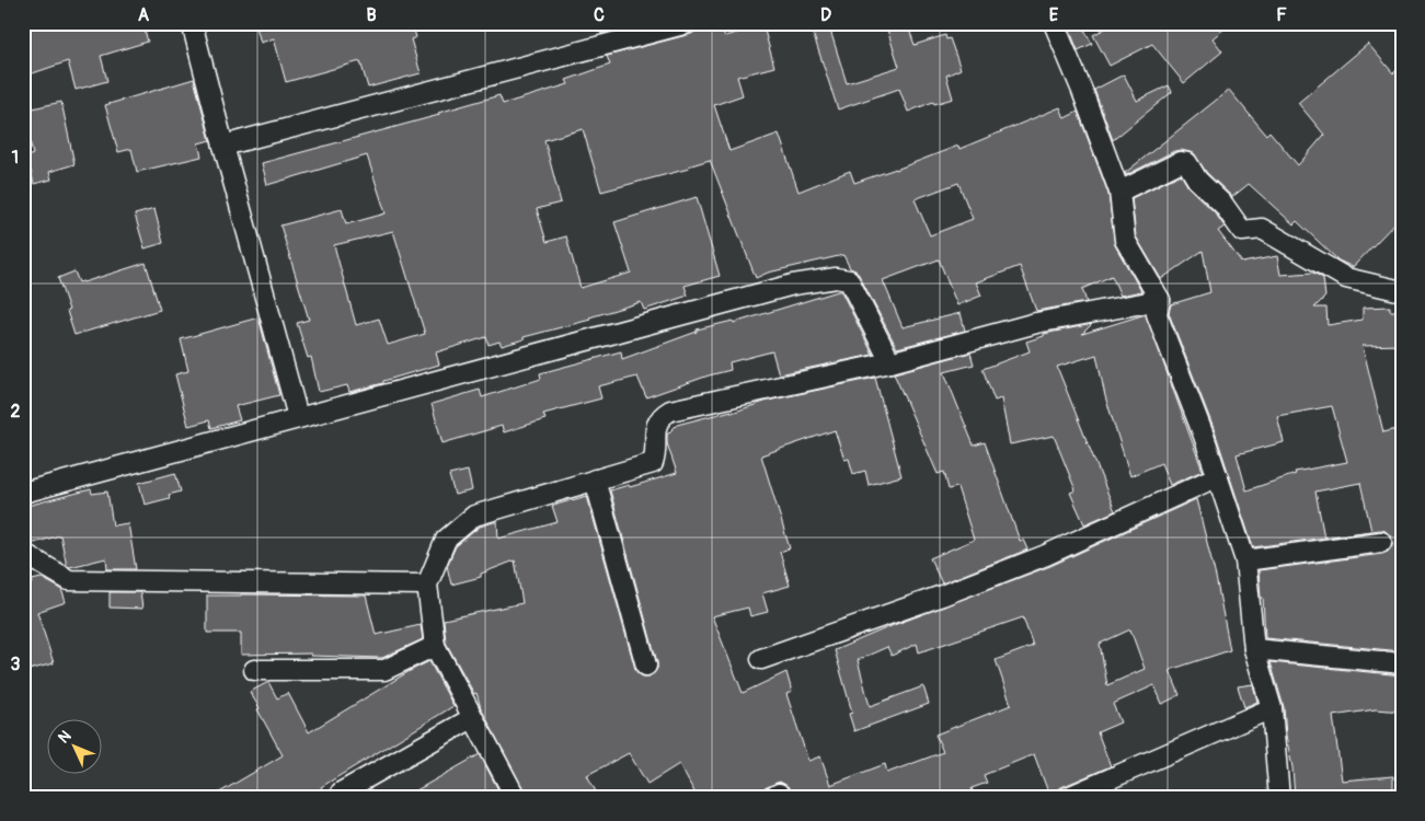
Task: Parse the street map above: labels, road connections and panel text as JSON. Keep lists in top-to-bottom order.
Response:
{
  "north": "top left",
  "grid": {
    "columns": [
      "A",
      "B",
      "C",
      "D",
      "E",
      "F"
    ],
    "rows": ["1", "2", "3"]
  }
}
